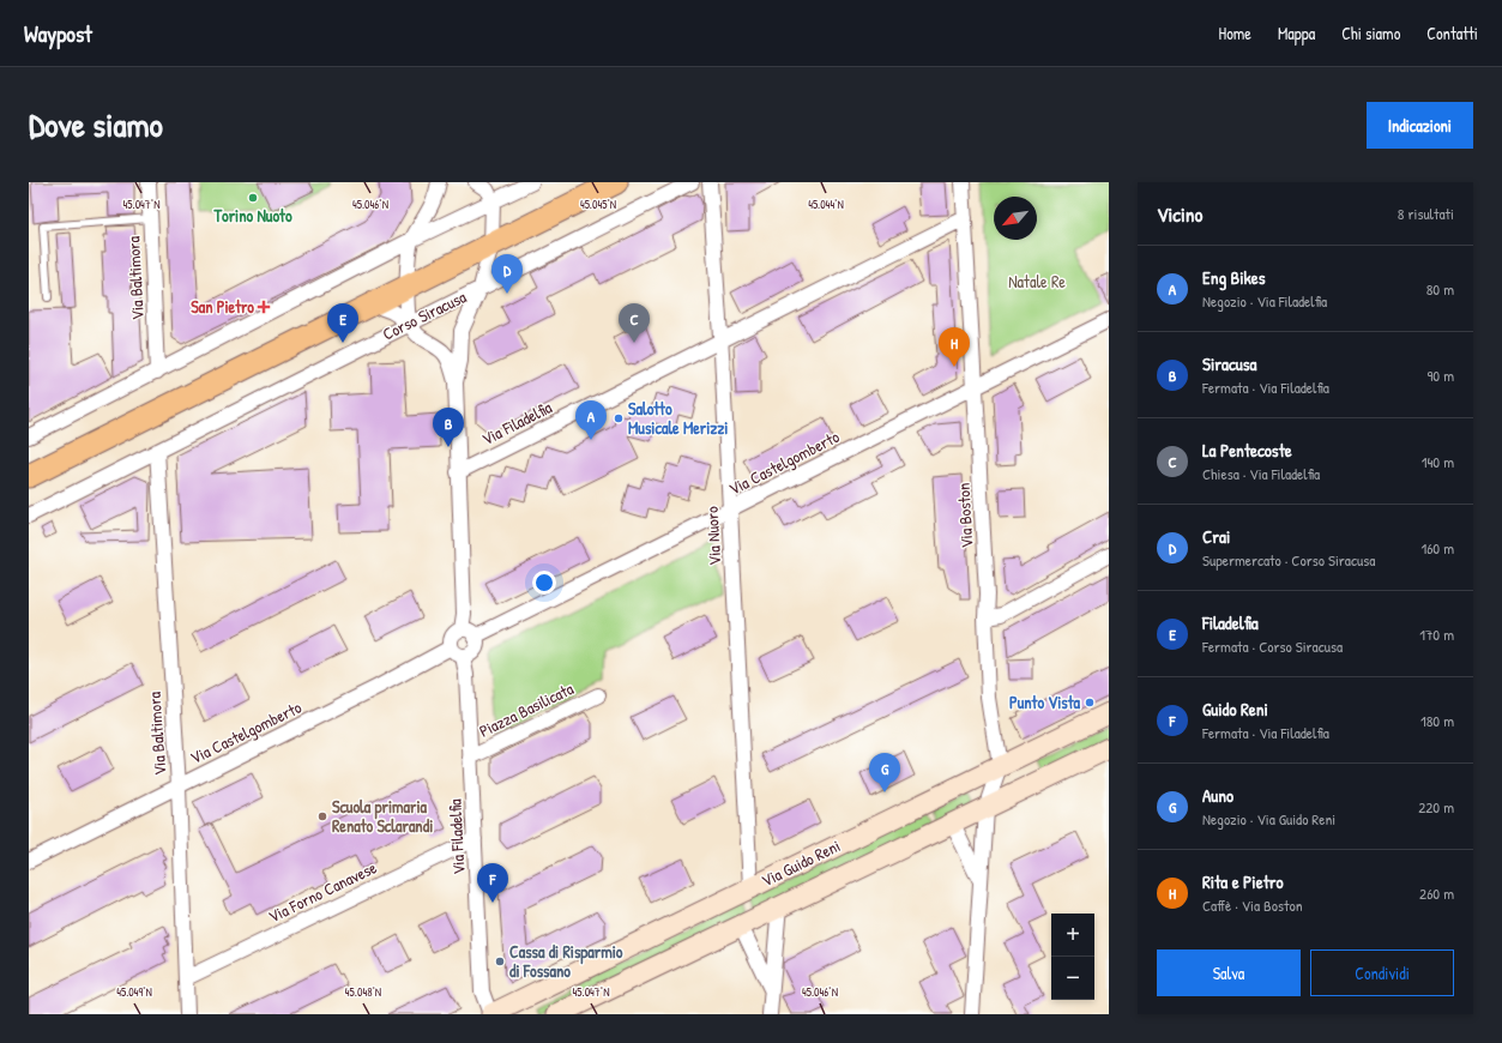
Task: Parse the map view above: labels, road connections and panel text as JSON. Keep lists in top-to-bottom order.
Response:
{
  "streets": {
    "main road": ["Corso Siracusa", "Via Guido Reni"],
    "street": [
      "Via Baltimora",
      "Via Filadelfia",
      "Via Castelgomberto",
      "Via Boston",
      "Via Nuoro",
      "Piazza Basilicata",
      "Via Forno Canavese"
    ]
  },
  "crossings": [
    ["Via Baltimora", "Corso Siracusa"],
    ["Via Baltimora", "Via Castelgomberto"],
    ["Via Baltimora", "Via Forno Canavese"],
    ["Corso Siracusa", "Via Filadelfia"],
    ["Via Filadelfia", "Via Castelgomberto"],
    ["Via Filadelfia", "Via Nuoro"],
    ["Via Filadelfia", "Piazza Basilicata"],
    ["Via Filadelfia", "Via Guido Reni"],
    ["Via Filadelfia", "Via Forno Canavese"],
    ["Via Castelgomberto", "Via Boston"],
    ["Via Castelgomberto", "Via Nuoro"],
    ["Via Boston", "Via Guido Reni"],
    ["Via Nuoro", "Via Guido Reni"]
  ],
  "parks": ["Natale Re"],
  "places": {
    "other": [
      "Torino Nuoto",
      "Salotto Musicale Merizzi",
      "Punto Vista",
      "Scuola primaria Renato Sclarandi",
      "Cassa di Risparmio di Fossano"
    ],
    "health": ["San Pietro"]
  },
  "north": "bottom left",
  "page": {
    "header": "Waypost",
    "nav": [
      "Home",
      "Mappa",
      "Chi siamo",
      "Contatti"
    ],
    "title": "Dove siamo",
    "buttons": [
      "Indicazioni",
      ["Salva", "Condividi"]
    ],
    "heading": ["Vicino", "8 risultati"],
    "list": [
      {
        "mark": "A",
        "name": "Eng Bikes",
        "note": "Negozio · Via Filadelfia",
        "value": "80 m"
      },
      {
        "mark": "B",
        "name": "Siracusa",
        "note": "Fermata · Via Filadelfia",
        "value": "90 m"
      },
      {
        "mark": "C",
        "name": "La Pentecoste",
        "note": "Chiesa · Via Filadelfia",
        "value": "140 m"
      },
      {
        "mark": "D",
        "name": "Crai",
        "note": "Supermercato · Corso Siracusa",
        "value": "160 m"
      },
      {
        "mark": "E",
        "name": "Filadelfia",
        "note": "Fermata · Corso Siracusa",
        "value": "170 m"
      },
      {
        "mark": "F",
        "name": "Guido Reni",
        "note": "Fermata · Via Filadelfia",
        "value": "180 m"
      },
      {
        "mark": "G",
        "name": "Auno",
        "note": "Negozio · Via Guido Reni",
        "value": "220 m"
      },
      {
        "mark": "H",
        "name": "Rita e Pietro",
        "note": "Caffè · Via Boston",
        "value": "260 m"
      }
    ],
    "pins": [
      "D",
      "C",
      "E",
      "H",
      "A",
      "B",
      "G",
      "F"
    ],
    "map_buttons": ["+", "−"]
  },
  "coordinates": [
    "45.047°N",
    "45.046°N",
    "45.045°N",
    "45.044°N",
    "45.049°N",
    "45.048°N"
  ]
}
